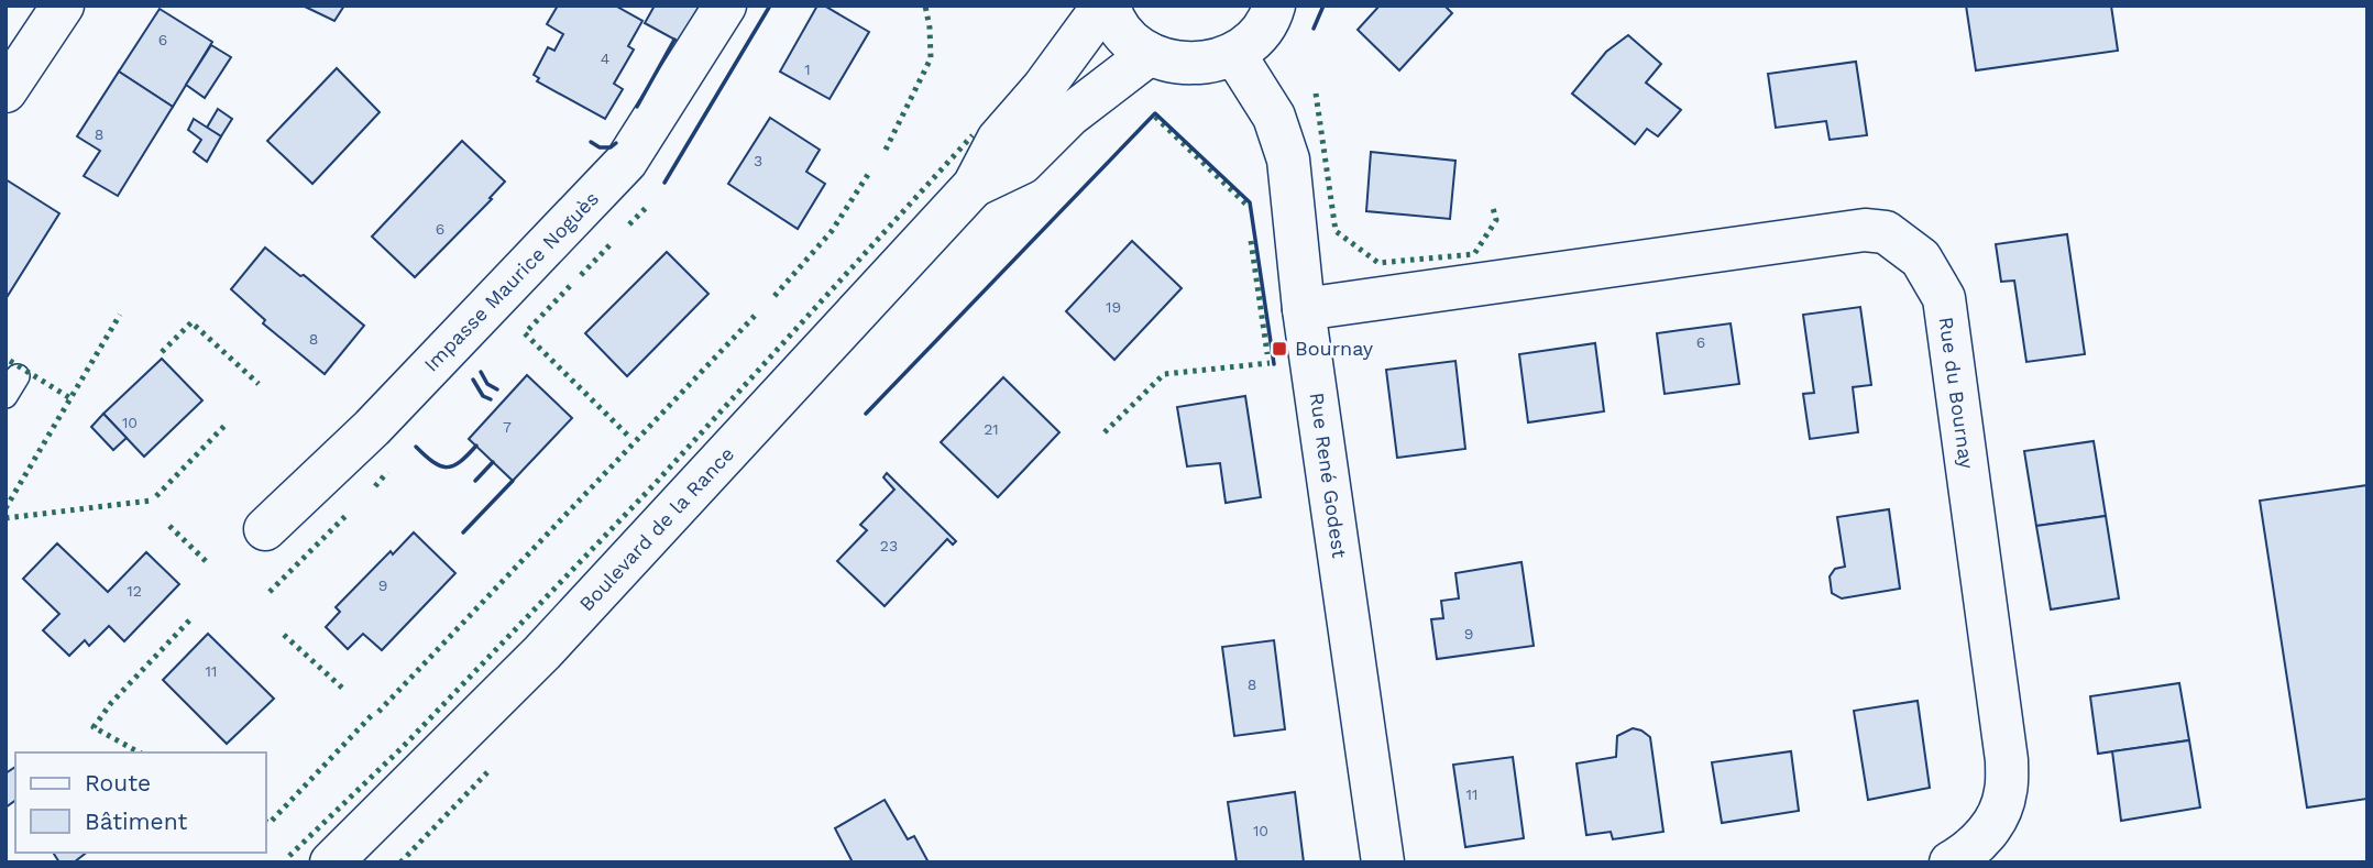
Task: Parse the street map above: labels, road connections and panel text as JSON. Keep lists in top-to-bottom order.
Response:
{
  "streets": {
    "street": [
      "Impasse Maurice Noguès",
      "Rue du Bournay",
      "Rue René Godest",
      "Boulevard de la Rance"
    ]
  },
  "crossings": [
    ["Rue du Bournay", "Rue René Godest"]
  ],
  "places": {
    "transit": ["Bournay"]
  },
  "house_numbers": [
    "6",
    "4",
    "1",
    "8",
    "3",
    "6",
    "19",
    "8",
    "6",
    "10",
    "7",
    "21",
    "23",
    "9",
    "12",
    "9",
    "11",
    "8",
    "11",
    "10"
  ],
  "legend": ["Route", "Bâtiment"]
}
